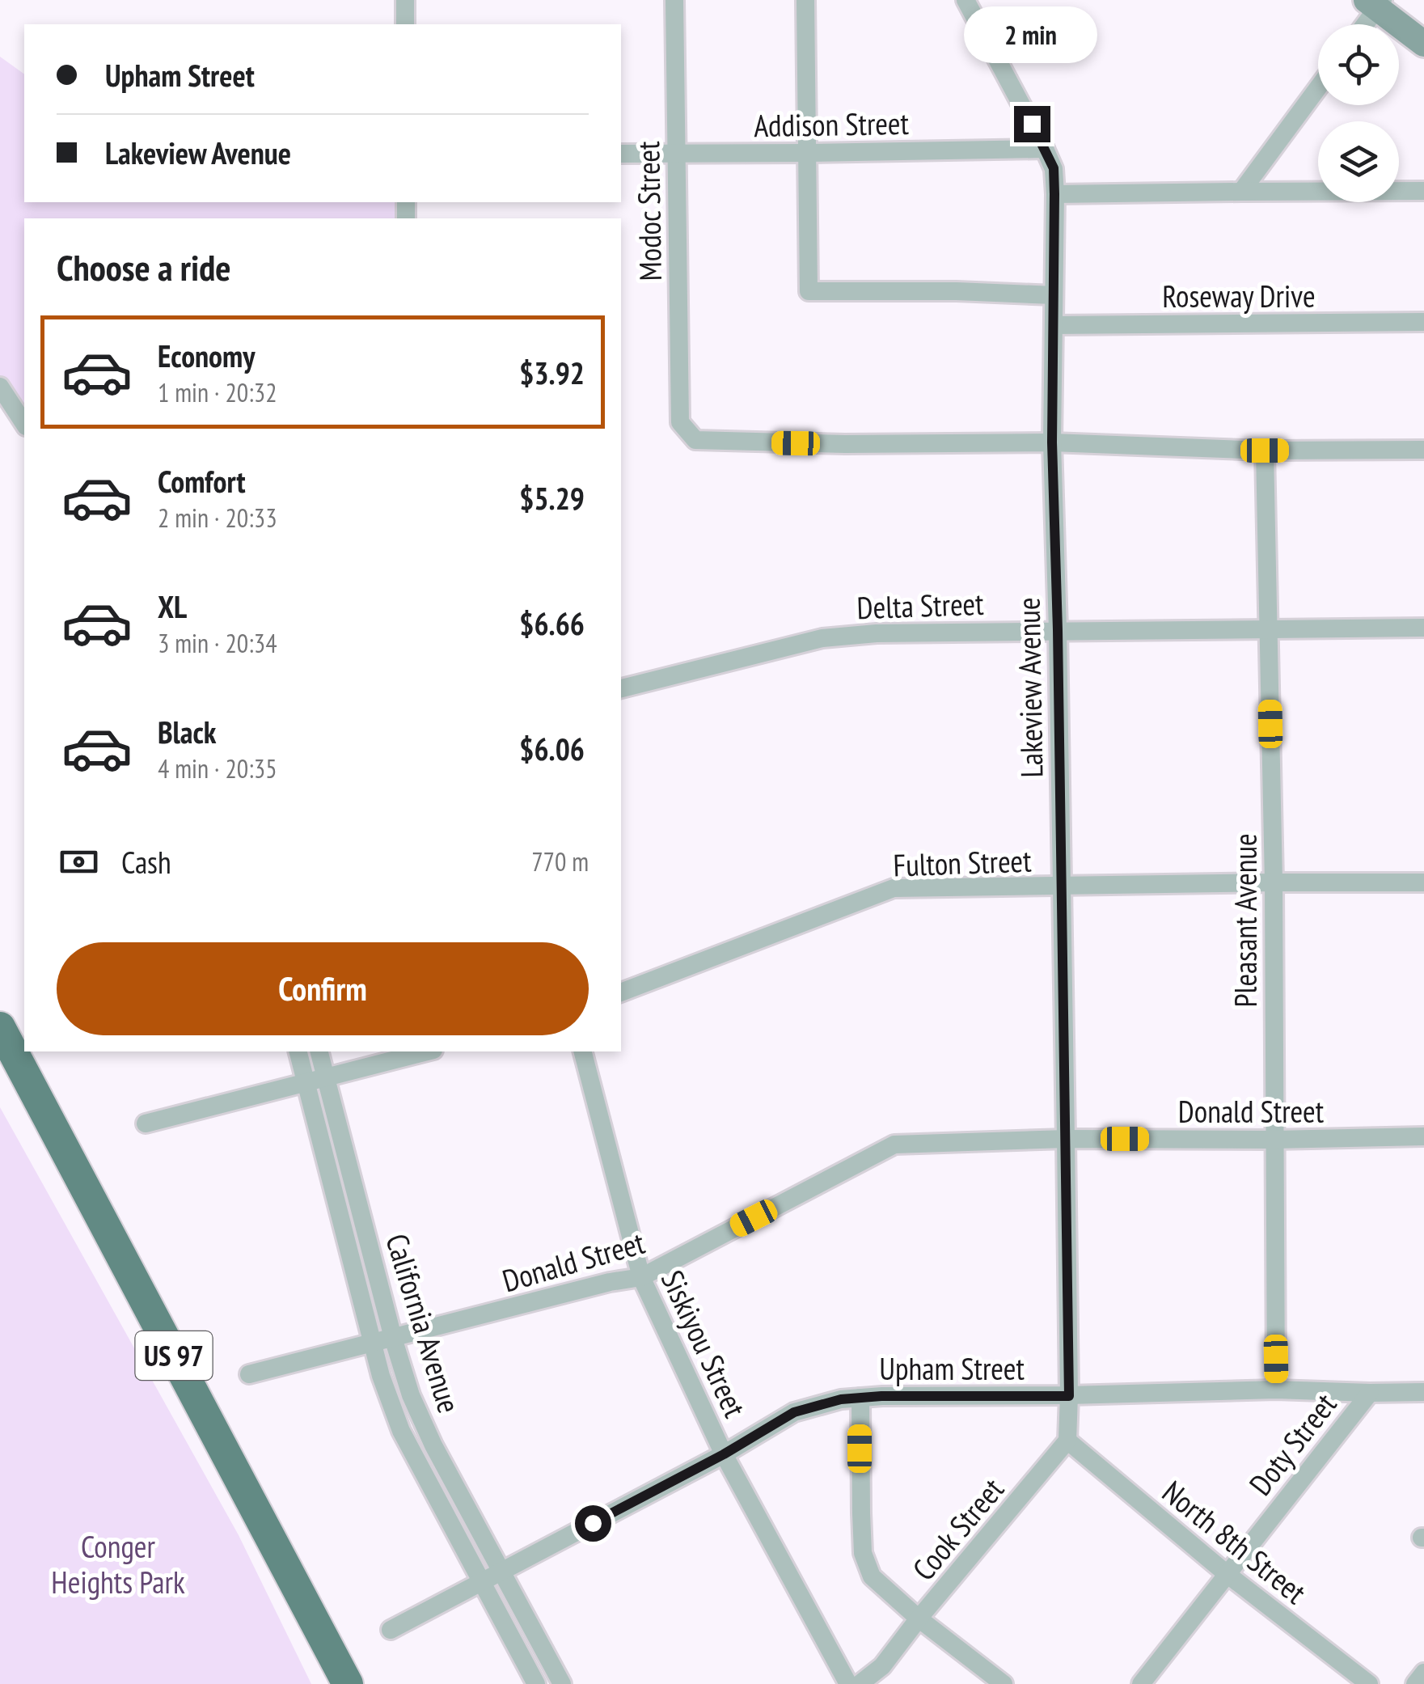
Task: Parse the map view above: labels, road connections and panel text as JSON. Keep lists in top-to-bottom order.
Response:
{
  "streets": {
    "highway": ["US 97"],
    "street": [
      "Addison Street",
      "Modoc Street",
      "Roseway Drive",
      "Delta Street",
      "Lakeview Avenue",
      "Fulton Street",
      "Pleasant Avenue",
      "Donald Street",
      "California Avenue",
      "Siskiyou Street",
      "Upham Street",
      "Doty Street",
      "Cook Street",
      "North 8th Street"
    ]
  },
  "crossings": [
    ["Addison Street", "Modoc Street"],
    ["Addison Street", "Lakeview Avenue"],
    ["Modoc Street", "Lakeview Avenue"],
    ["Roseway Drive", "Lakeview Avenue"],
    ["Delta Street", "Lakeview Avenue"],
    ["Delta Street", "Pleasant Avenue"],
    ["Lakeview Avenue", "Fulton Street"],
    ["Lakeview Avenue", "Donald Street"],
    ["Lakeview Avenue", "Upham Street"],
    ["Fulton Street", "Pleasant Avenue"],
    ["Pleasant Avenue", "Donald Street"],
    ["Pleasant Avenue", "Upham Street"],
    ["Donald Street", "California Avenue"],
    ["Donald Street", "Siskiyou Street"],
    ["California Avenue", "Upham Street"],
    ["Siskiyou Street", "Upham Street"],
    ["Upham Street", "Doty Street"],
    ["Doty Street", "North 8th Street"],
    ["Cook Street", "North 8th Street"]
  ],
  "parks": ["Conger Heights Park"],
  "page": {
    "bubble": "2 min",
    "banner": ["Upham Street", "Lakeview Avenue"],
    "heading": "Choose a ride",
    "list": [
      {
        "name": "Economy",
        "note": "1 min · 20:32",
        "value": "$3.92"
      },
      {
        "name": "Comfort",
        "note": "2 min · 20:33",
        "value": "$5.29"
      },
      {
        "name": "XL",
        "note": "3 min · 20:34",
        "value": "$6.66"
      },
      {
        "name": "Black",
        "note": "4 min · 20:35",
        "value": "$6.06"
      }
    ],
    "pay": ["Cash", "770 m"],
    "buttons": "Confirm"
  }
}
